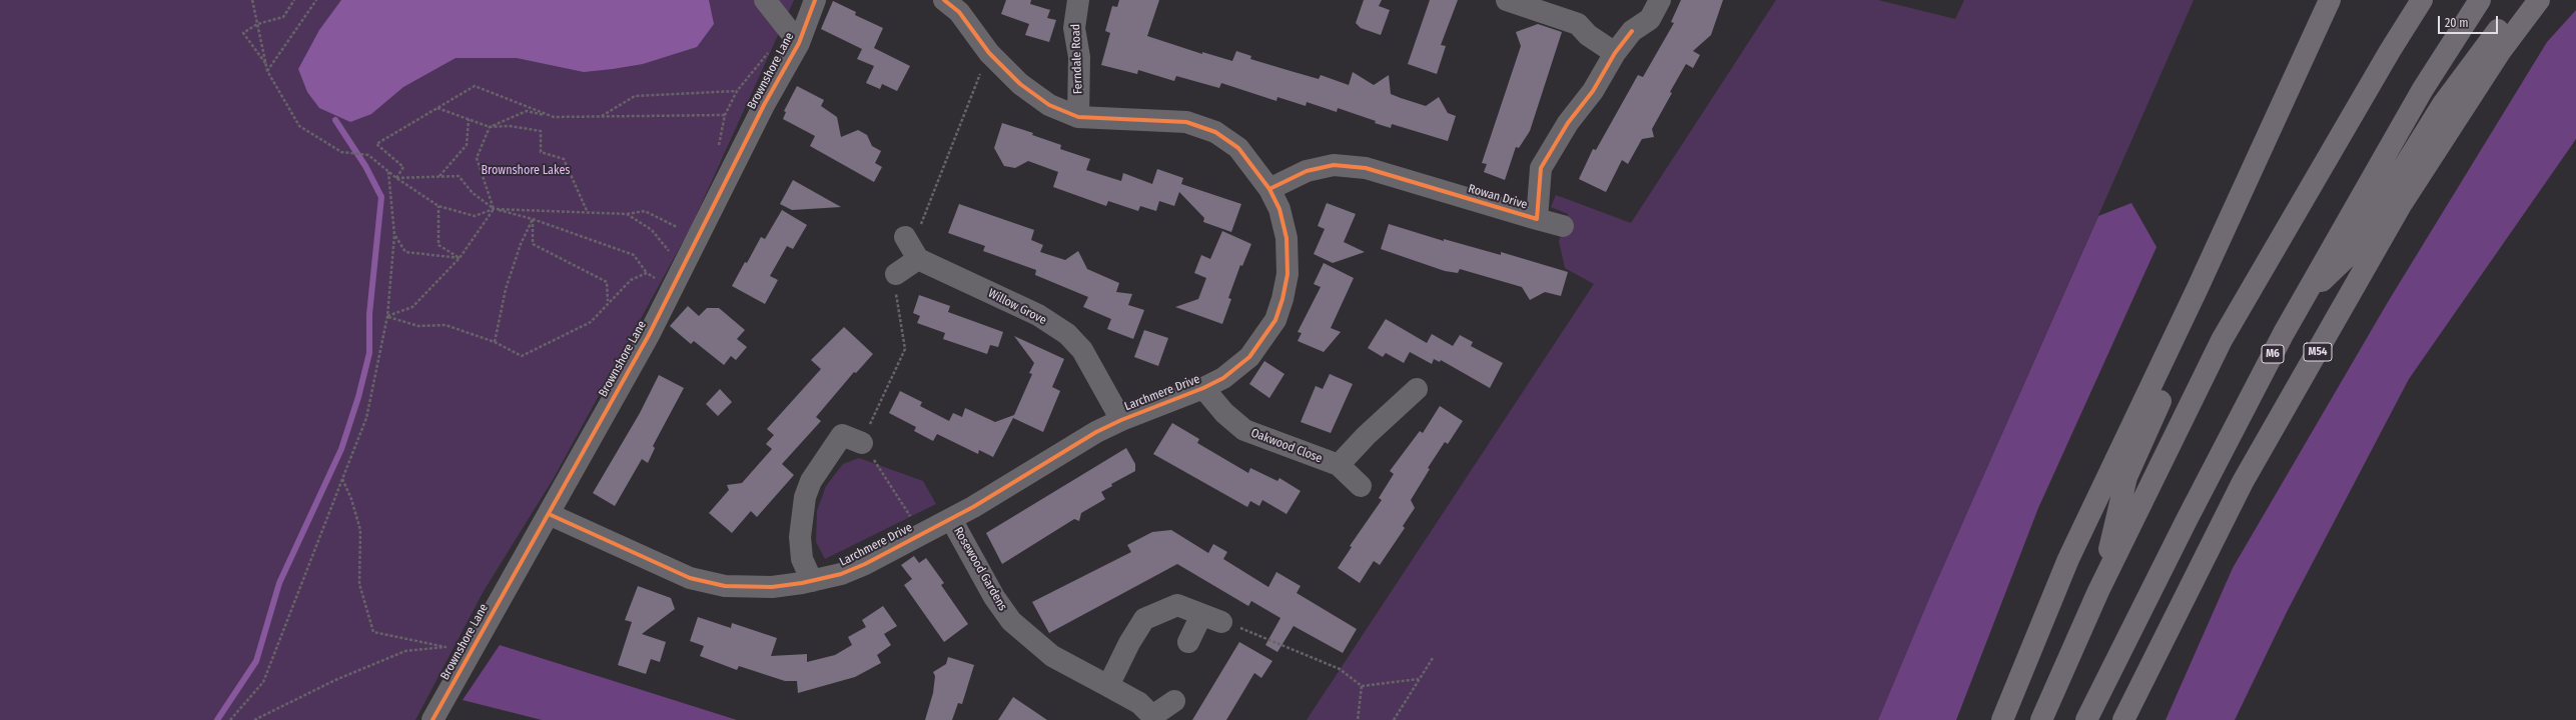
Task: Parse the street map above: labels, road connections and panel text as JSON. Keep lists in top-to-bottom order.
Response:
{
  "streets": {
    "highway": ["M54", "M6"],
    "street": [
      "Ferndale Road",
      "Brownshore Lane",
      "Rowan Drive",
      "Willow Grove",
      "Larchmere Drive",
      "Oakwood Close",
      "Rosewood Gardens"
    ]
  },
  "crossings": [
    ["Ferndale Road", "Larchmere Drive"],
    ["Brownshore Lane", "Larchmere Drive"],
    ["Rowan Drive", "Larchmere Drive"],
    ["Willow Grove", "Larchmere Drive"],
    ["Larchmere Drive", "Oakwood Close"],
    ["Larchmere Drive", "Rosewood Gardens"]
  ],
  "parks": ["Brownshore Lakes"],
  "scale_bar": "20 m"
}
